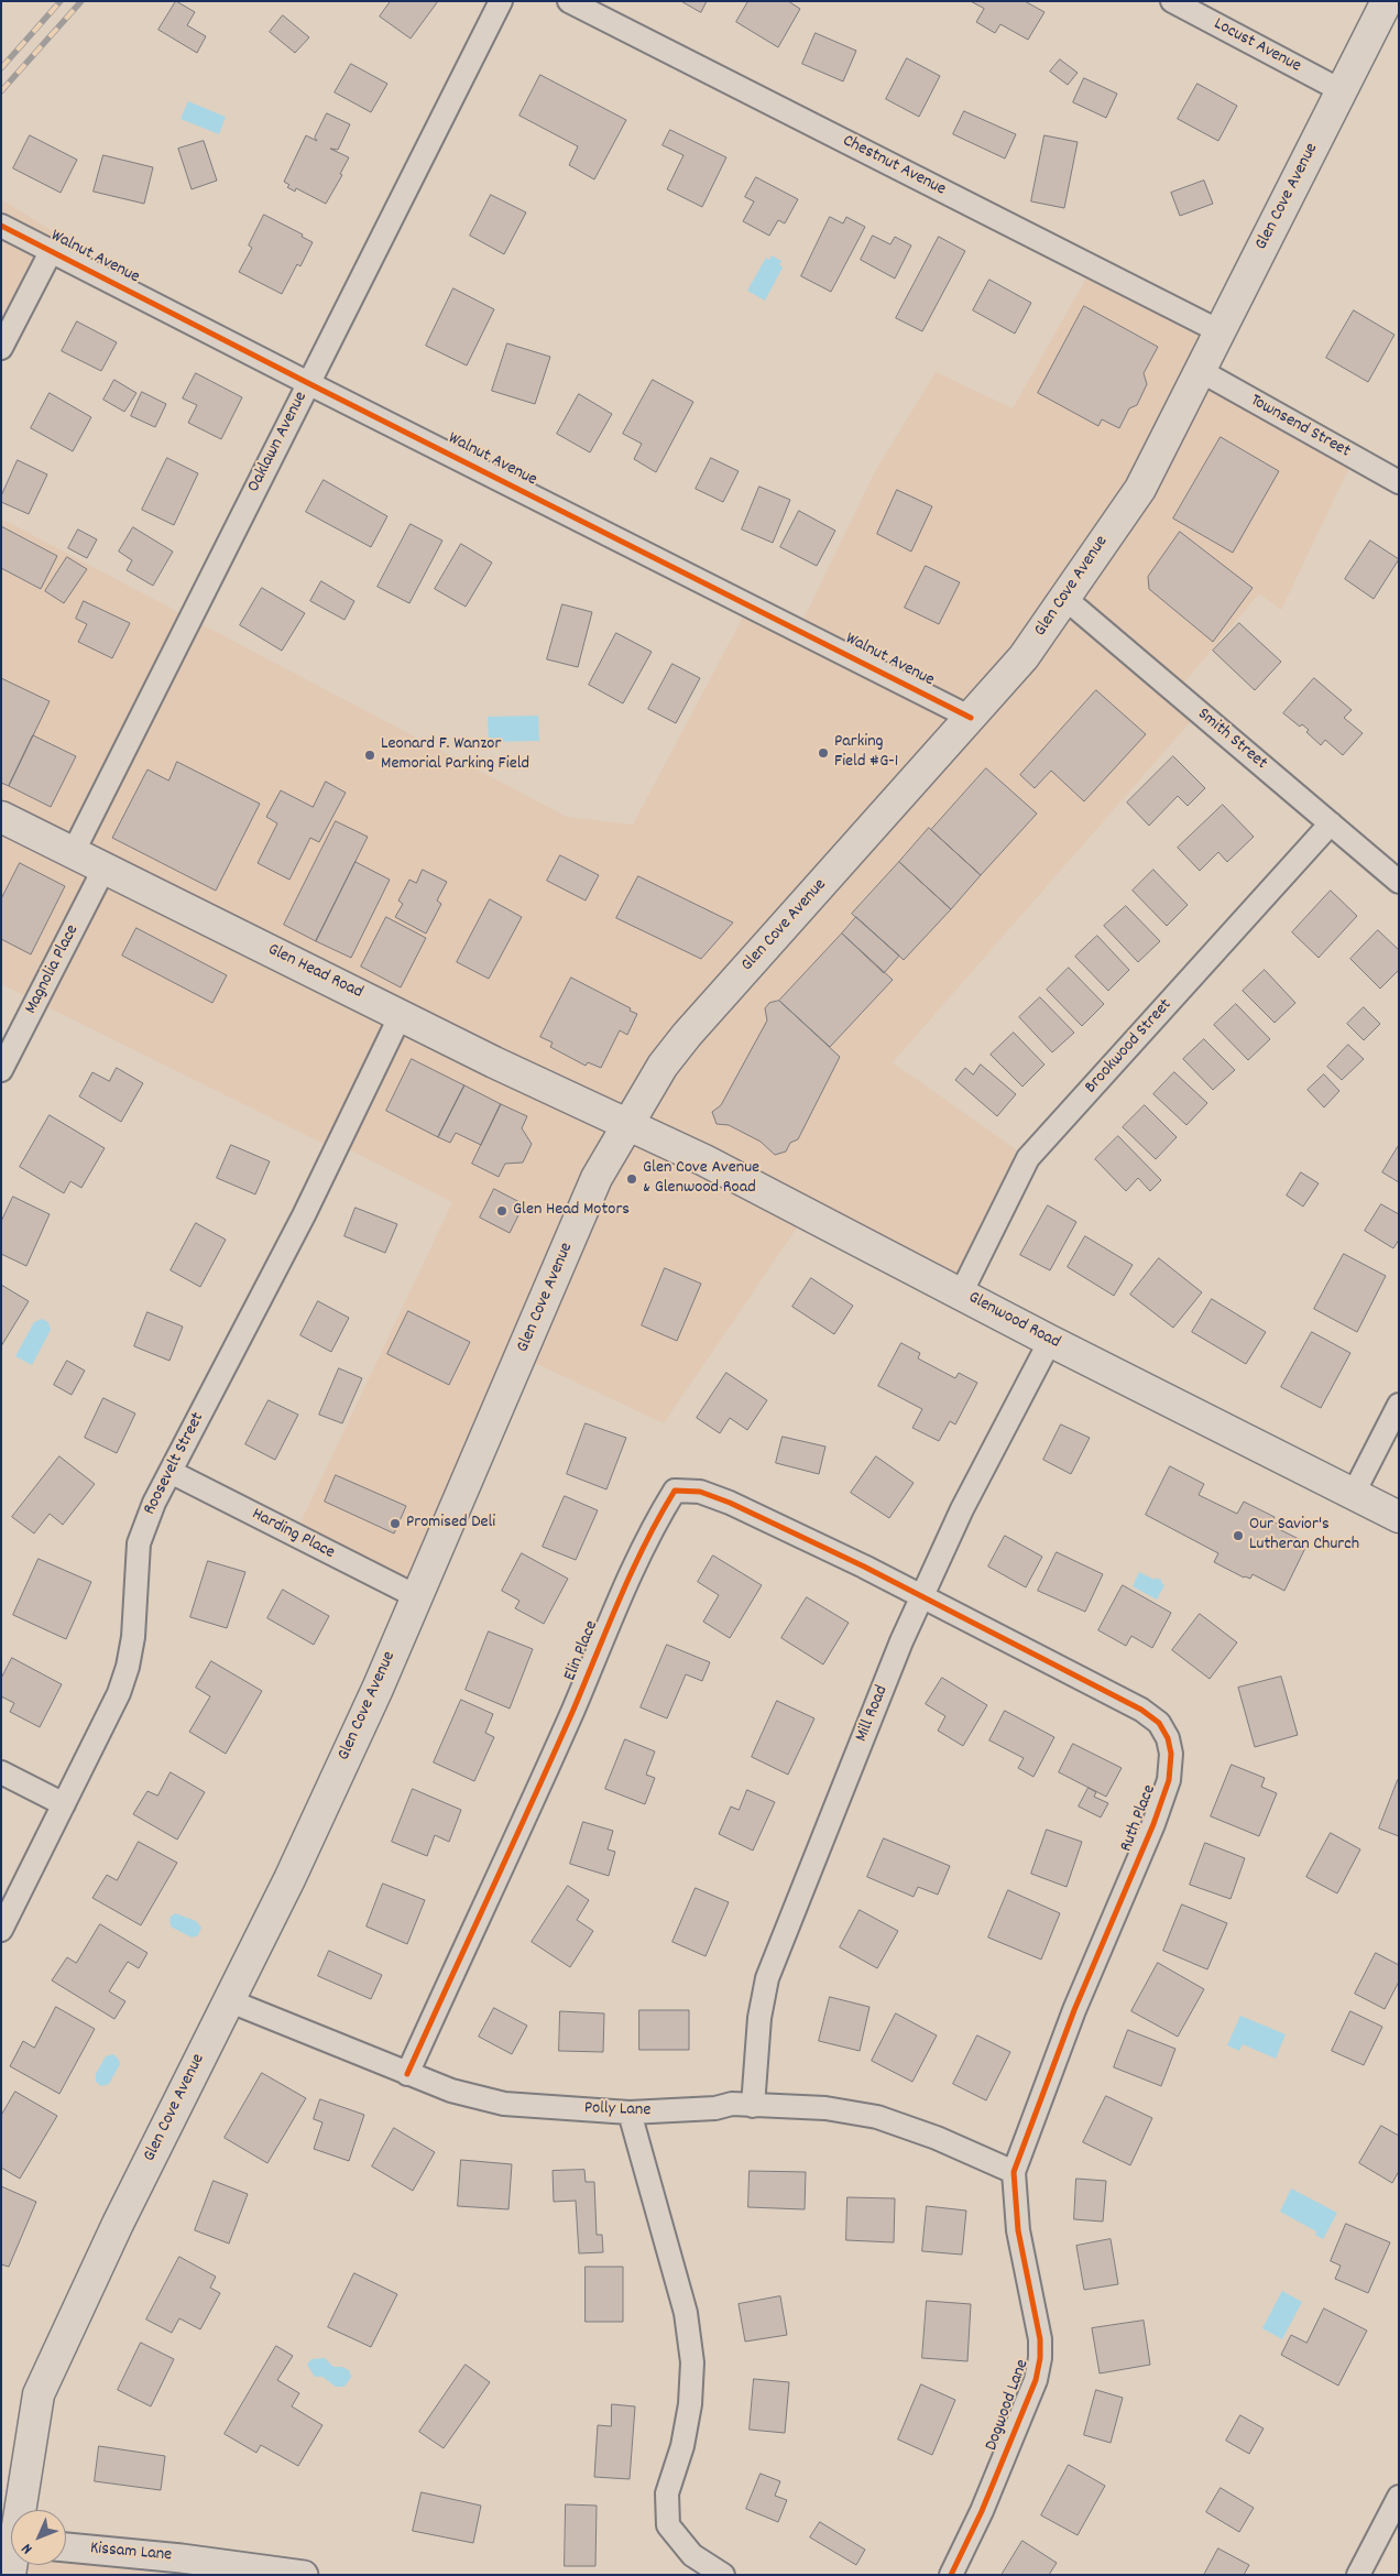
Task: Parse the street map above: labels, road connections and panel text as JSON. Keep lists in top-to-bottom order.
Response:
{
  "streets": {
    "main road": ["Glen Cove Avenue", "Glen Head Road", "Glenwood Road"],
    "street": [
      "Locust Avenue",
      "Chestnut Avenue",
      "Walnut Avenue",
      "Townsend Street",
      "Oaklawn Avenue",
      "Smith Street",
      "Magnolia Place",
      "Brookwood Street",
      "Roosevelt Street",
      "Harding Place",
      "Elin Place",
      "Mill Road",
      "Ruth Place",
      "Polly Lane",
      "Dogwood Lane",
      "Kissam Lane"
    ]
  },
  "crossings": [
    ["Locust Avenue", "Glen Cove Avenue"],
    ["Chestnut Avenue", "Glen Cove Avenue"],
    ["Glen Cove Avenue", "Walnut Avenue"],
    ["Glen Cove Avenue", "Townsend Street"],
    ["Glen Cove Avenue", "Smith Street"],
    ["Glen Cove Avenue", "Glen Head Road"],
    ["Glen Cove Avenue", "Glenwood Road"],
    ["Glen Cove Avenue", "Harding Place"],
    ["Glen Cove Avenue", "Polly Lane"],
    ["Walnut Avenue", "Oaklawn Avenue"],
    ["Oaklawn Avenue", "Glen Head Road"],
    ["Smith Street", "Brookwood Street"],
    ["Magnolia Place", "Glen Head Road"],
    ["Glen Head Road", "Glenwood Road"],
    ["Glen Head Road", "Roosevelt Street"],
    ["Brookwood Street", "Glenwood Road"],
    ["Glenwood Road", "Mill Road"],
    ["Roosevelt Street", "Harding Place"],
    ["Elin Place", "Mill Road"],
    ["Elin Place", "Ruth Place"],
    ["Elin Place", "Polly Lane"],
    ["Mill Road", "Ruth Place"],
    ["Mill Road", "Polly Lane"],
    ["Ruth Place", "Polly Lane"],
    ["Ruth Place", "Dogwood Lane"],
    ["Polly Lane", "Dogwood Lane"]
  ],
  "places": [
    "Parking Field #G-1",
    "Leonard F. Wanzor Memorial Parking Field",
    "Glen Cove Avenue & Glenwood Road",
    "Glen Head Motors",
    "Promised Deli",
    "Our Savior's Lutheran Church"
  ],
  "north": "bottom left"
}
